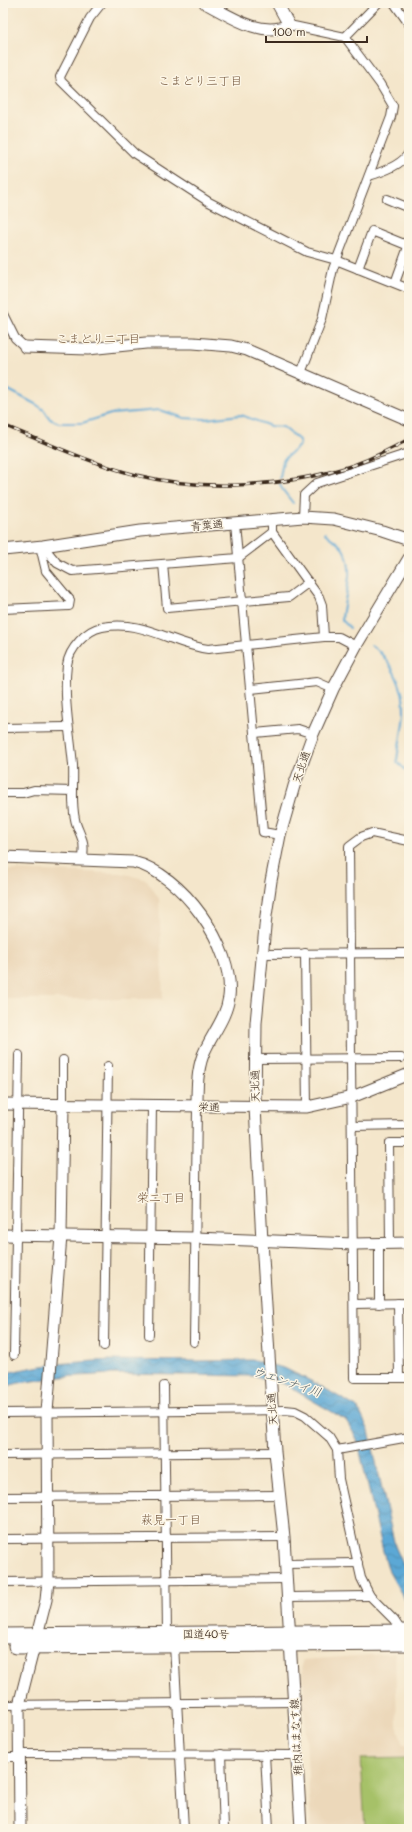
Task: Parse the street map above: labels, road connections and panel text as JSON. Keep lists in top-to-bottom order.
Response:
{
  "streets": {
    "highway": ["国道40号"],
    "street": [
      "青葉通",
      "天北通",
      "栄通",
      "稚内はまなす線"
    ]
  },
  "crossings": [
    ["天北通", "栄通"],
    ["天北通", "国道40号"],
    ["天北通", "稚内はまなす線"],
    ["国道40号", "稚内はまなす線"]
  ],
  "districts": [
    "こまどり三丁目",
    "こまどり二丁目",
    "栄二丁目",
    "萩見一丁目"
  ],
  "water": ["ウエンナイ川"],
  "scale_bar": "100 m"
}
